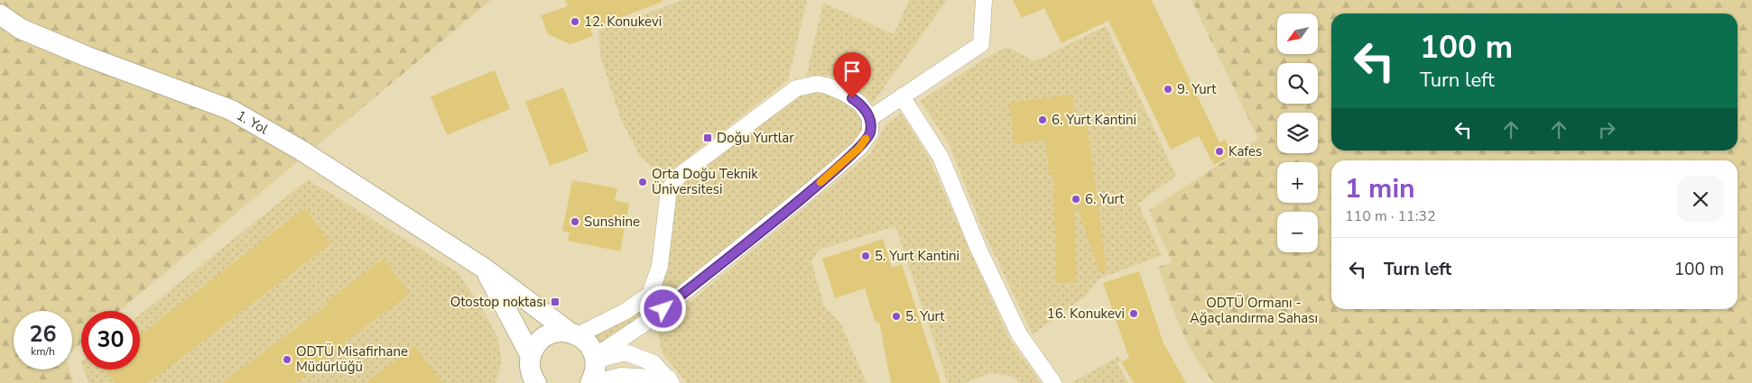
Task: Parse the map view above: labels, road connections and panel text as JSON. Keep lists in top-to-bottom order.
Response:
{
  "streets": {
    "street": ["1. Yol"]
  },
  "parks": ["ODTÜ Ormanı - Ağaçlandırma Sahası"],
  "places": {
    "other": [
      "12. Konukevi",
      "9. Yurt",
      "6. Yurt Kantini",
      "Kafes",
      "Orta Doğu Teknik Üniversitesi",
      "6. Yurt",
      "Sunshine",
      "5. Yurt Kantini",
      "16. Konukevi",
      "5. Yurt",
      "ODTÜ Misafirhane Müdürlüğü"
    ],
    "transit": ["Doğu Yurtlar", "Otostop noktası"]
  },
  "north": "bottom left",
  "page": {
    "map_buttons": ["+", "−"],
    "turn": ["100 m", "Turn left"],
    "heading": ["1 min", "110 m · 11:32"],
    "list": [
      {
        "name": "Turn left",
        "value": "100 m"
      }
    ],
    "speed": "26 km/h",
    "limit": "30"
  }
}
